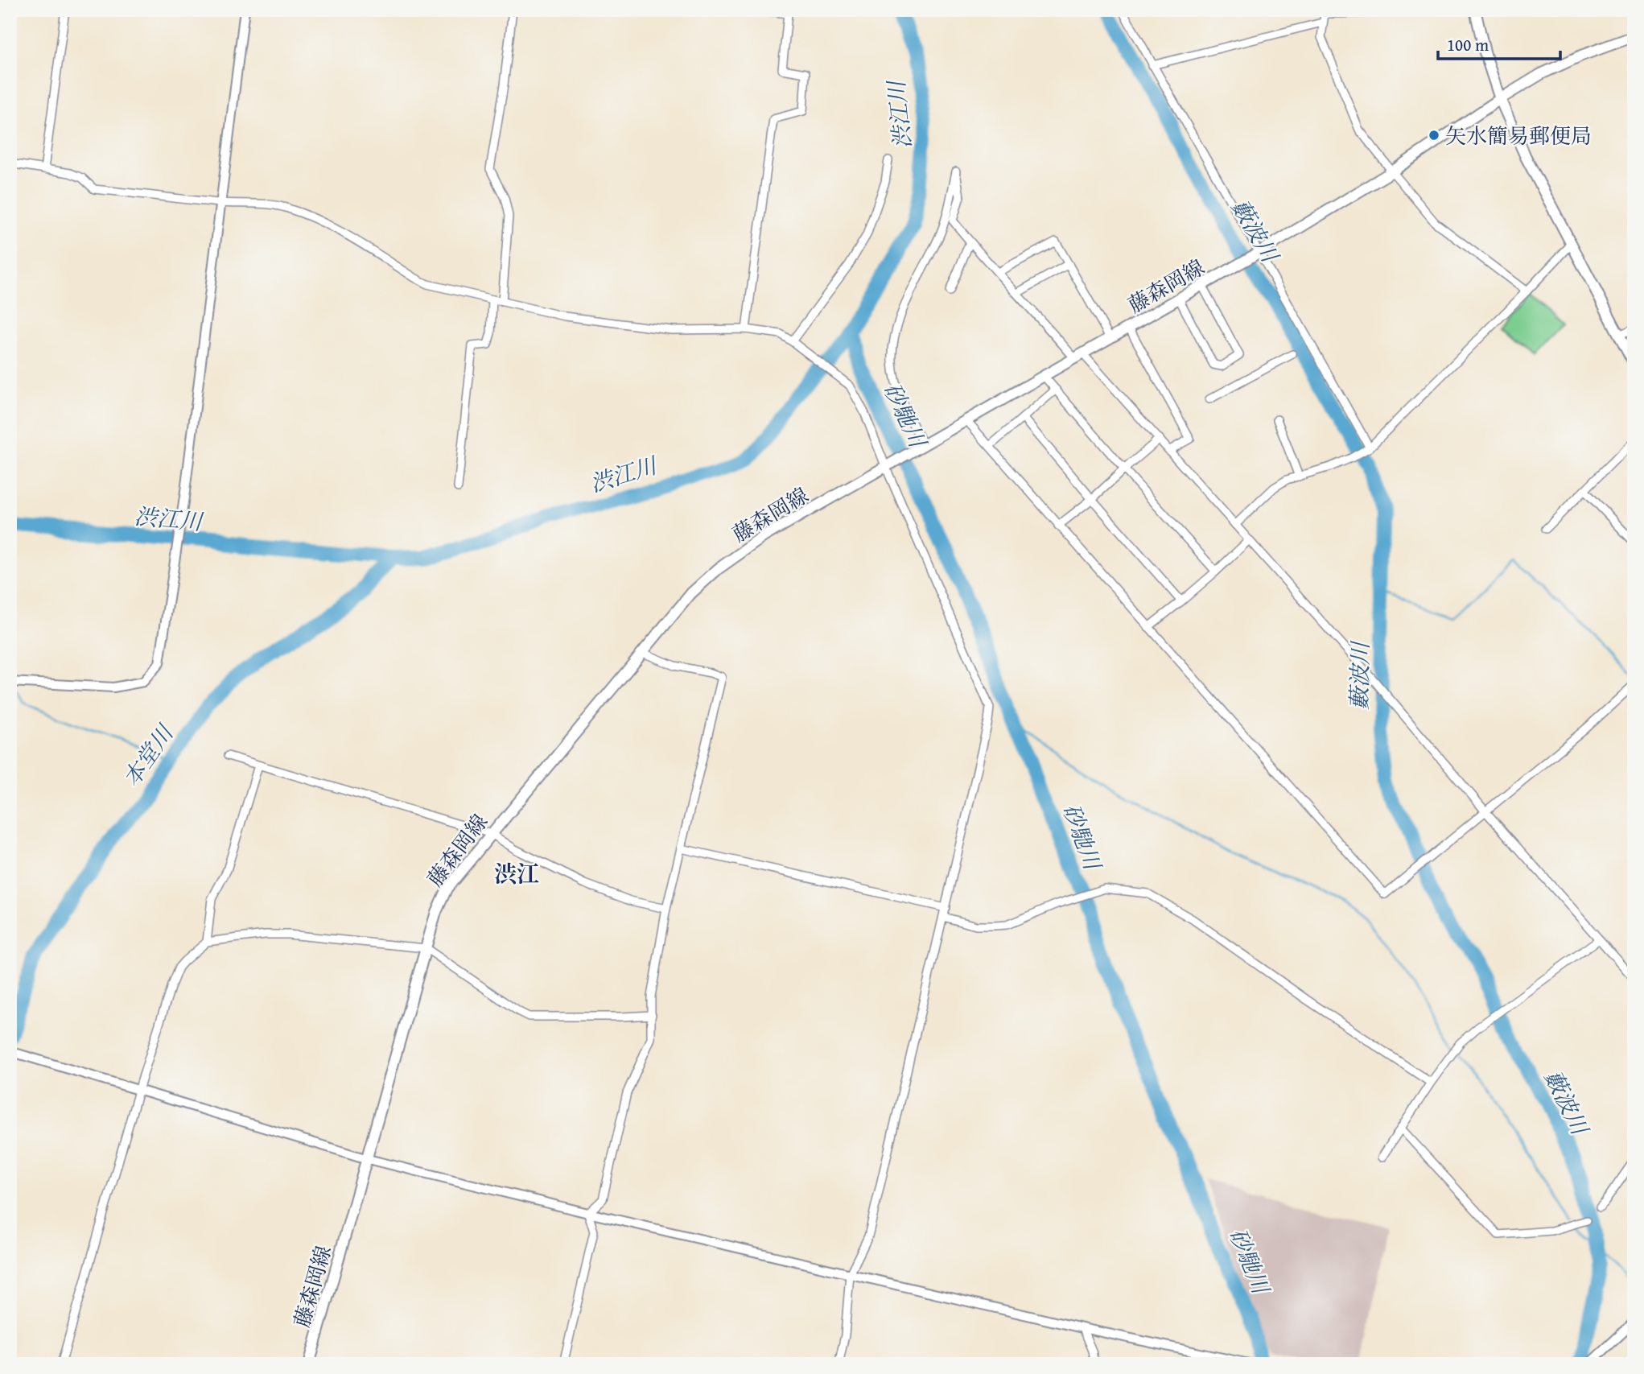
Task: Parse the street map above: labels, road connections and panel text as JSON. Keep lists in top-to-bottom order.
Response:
{
  "streets": {
    "main road": ["藤森岡線"]
  },
  "districts": ["渋江"],
  "water": [
    "渋江川",
    "藪波川",
    "砂馳川",
    "本堂川"
  ],
  "places": ["矢水簡易郵便局"],
  "scale_bar": "100 m"
}
